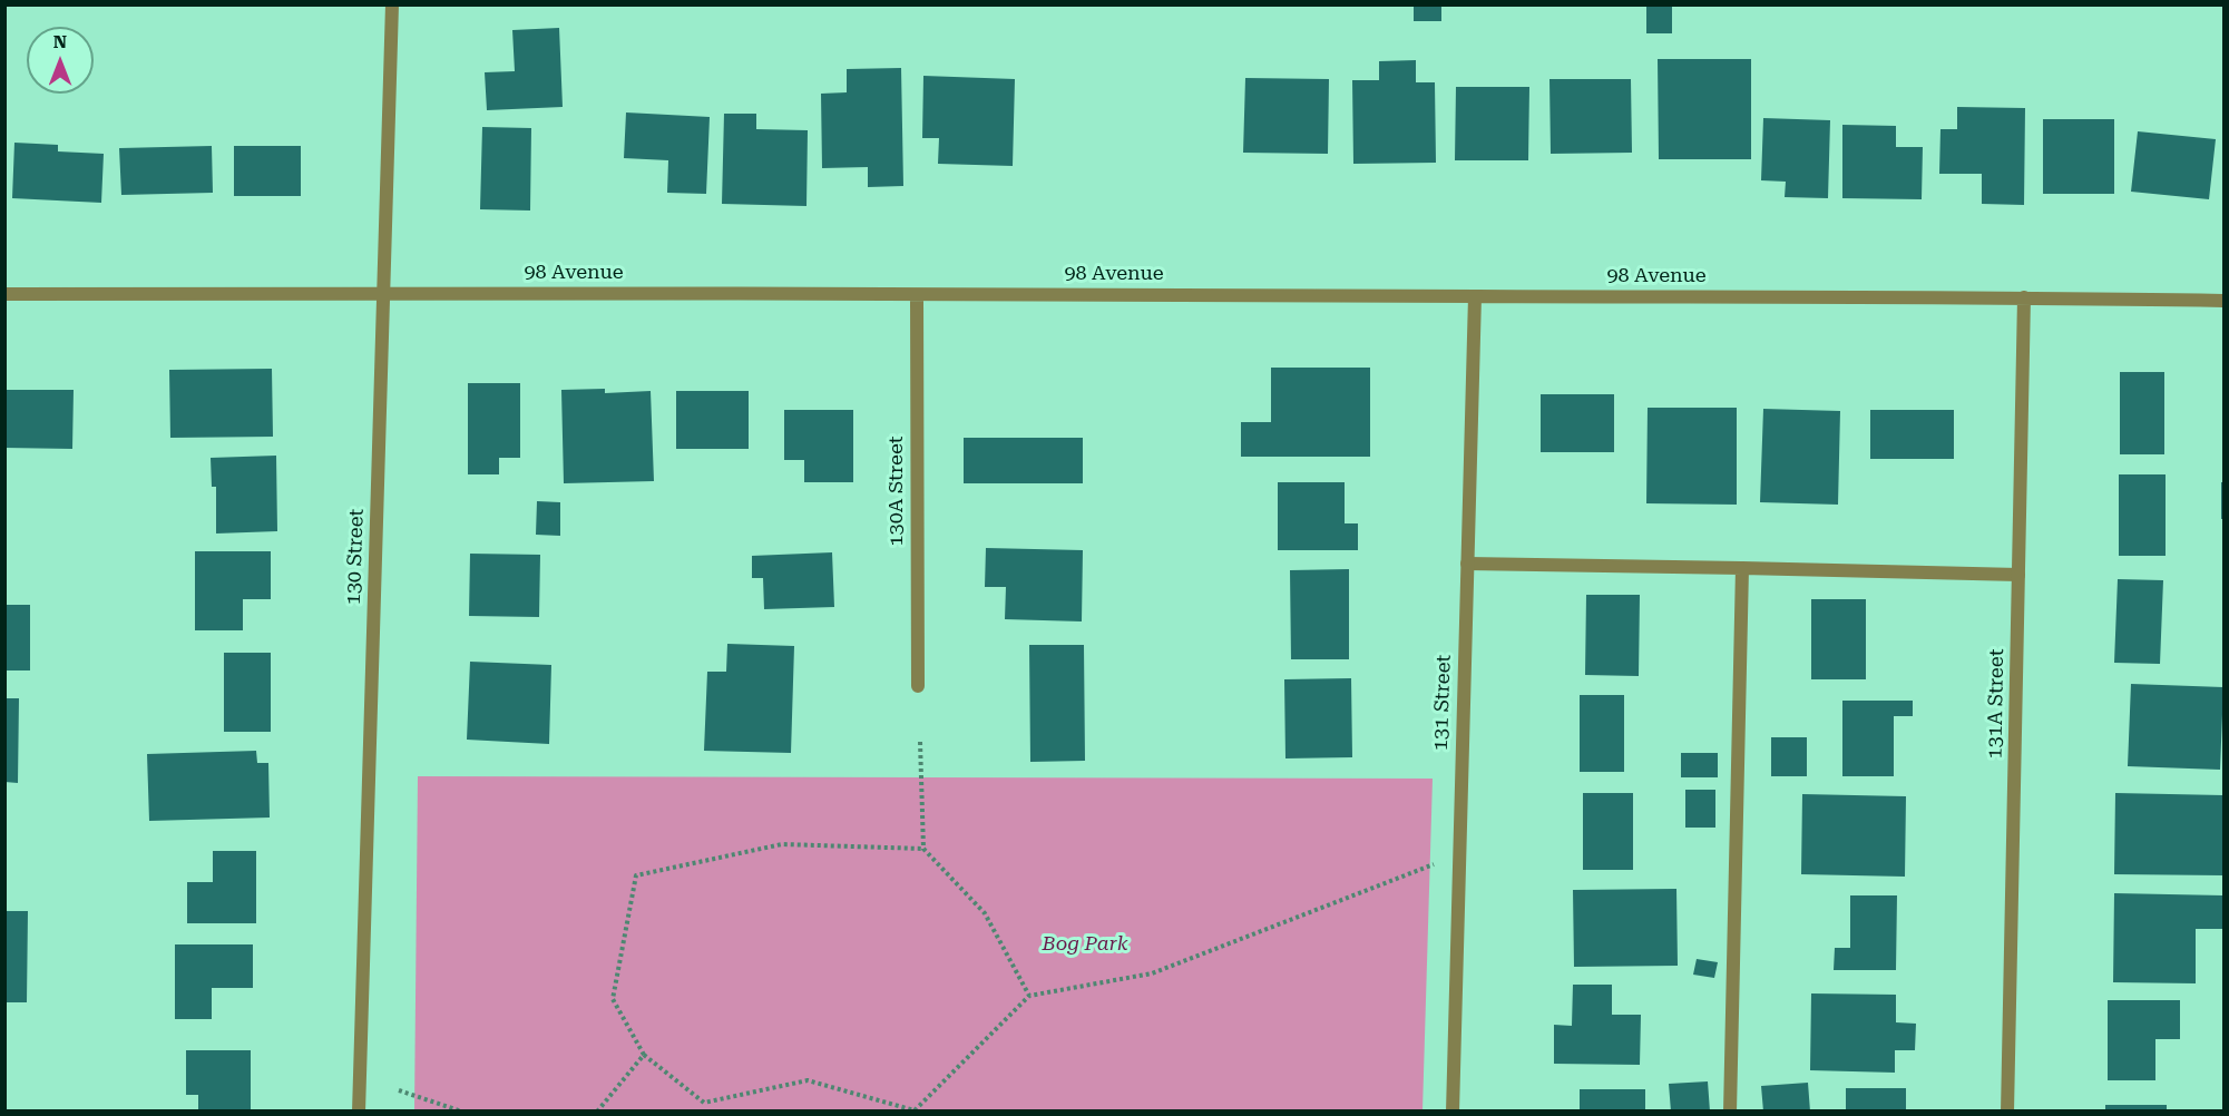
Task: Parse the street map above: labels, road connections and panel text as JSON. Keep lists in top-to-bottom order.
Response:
{
  "streets": {
    "street": [
      "98 Avenue",
      "130A Street",
      "130 Street",
      "131 Street",
      "131A Street"
    ]
  },
  "crossings": [
    ["98 Avenue", "130A Street"],
    ["98 Avenue", "130 Street"],
    ["98 Avenue", "131 Street"],
    ["98 Avenue", "131A Street"]
  ],
  "parks": ["Bog Park"],
  "north": "top"
}
